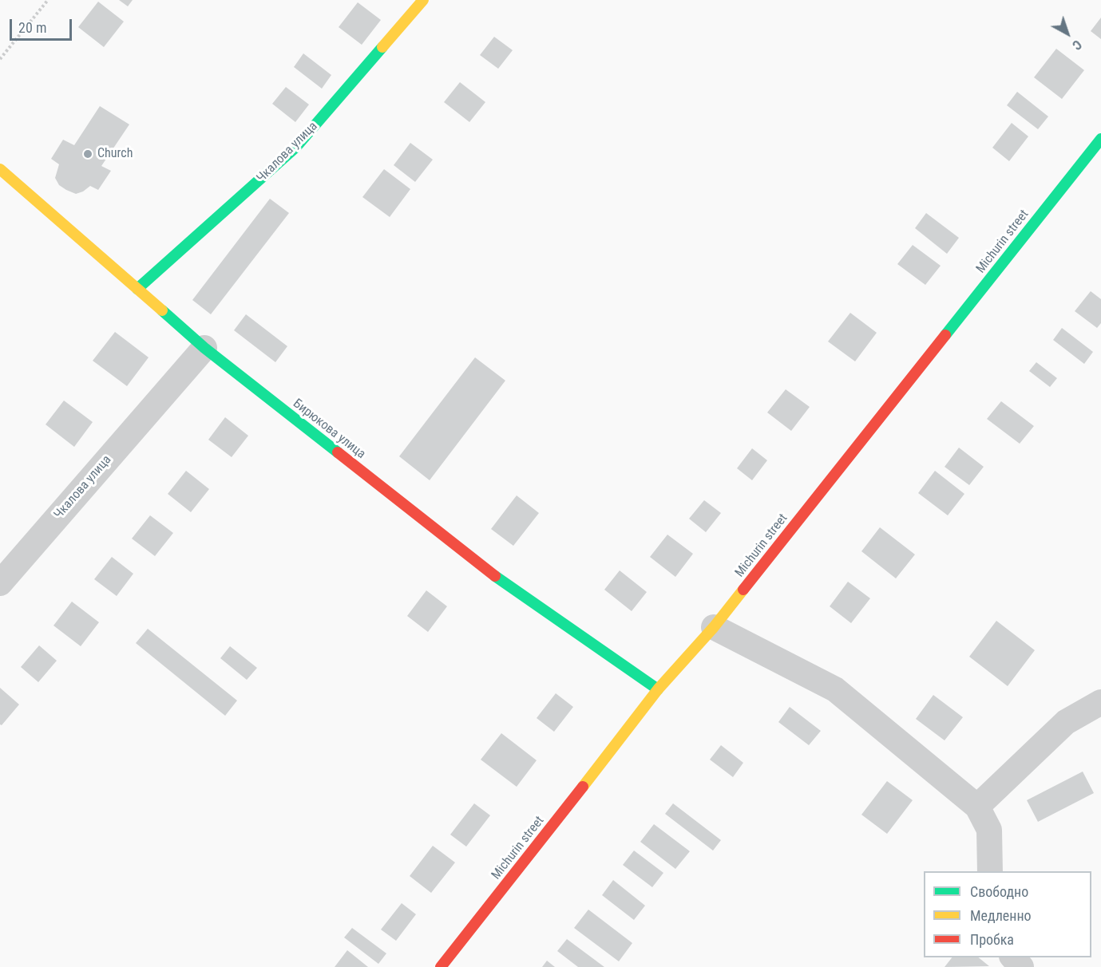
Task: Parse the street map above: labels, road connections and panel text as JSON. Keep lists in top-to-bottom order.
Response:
{
  "streets": {
    "street": ["Чкалова улица", "Michurin street", "Бирюкова улица"]
  },
  "crossings": [
    ["Чкалова улица", "Бирюкова улица"],
    ["Michurin street", "Бирюкова улица"]
  ],
  "places": ["Сhurch"],
  "legend": ["Свободно", "Медленно", "Пробка"],
  "scale_bar": "20 m",
  "north": "bottom right"
}
